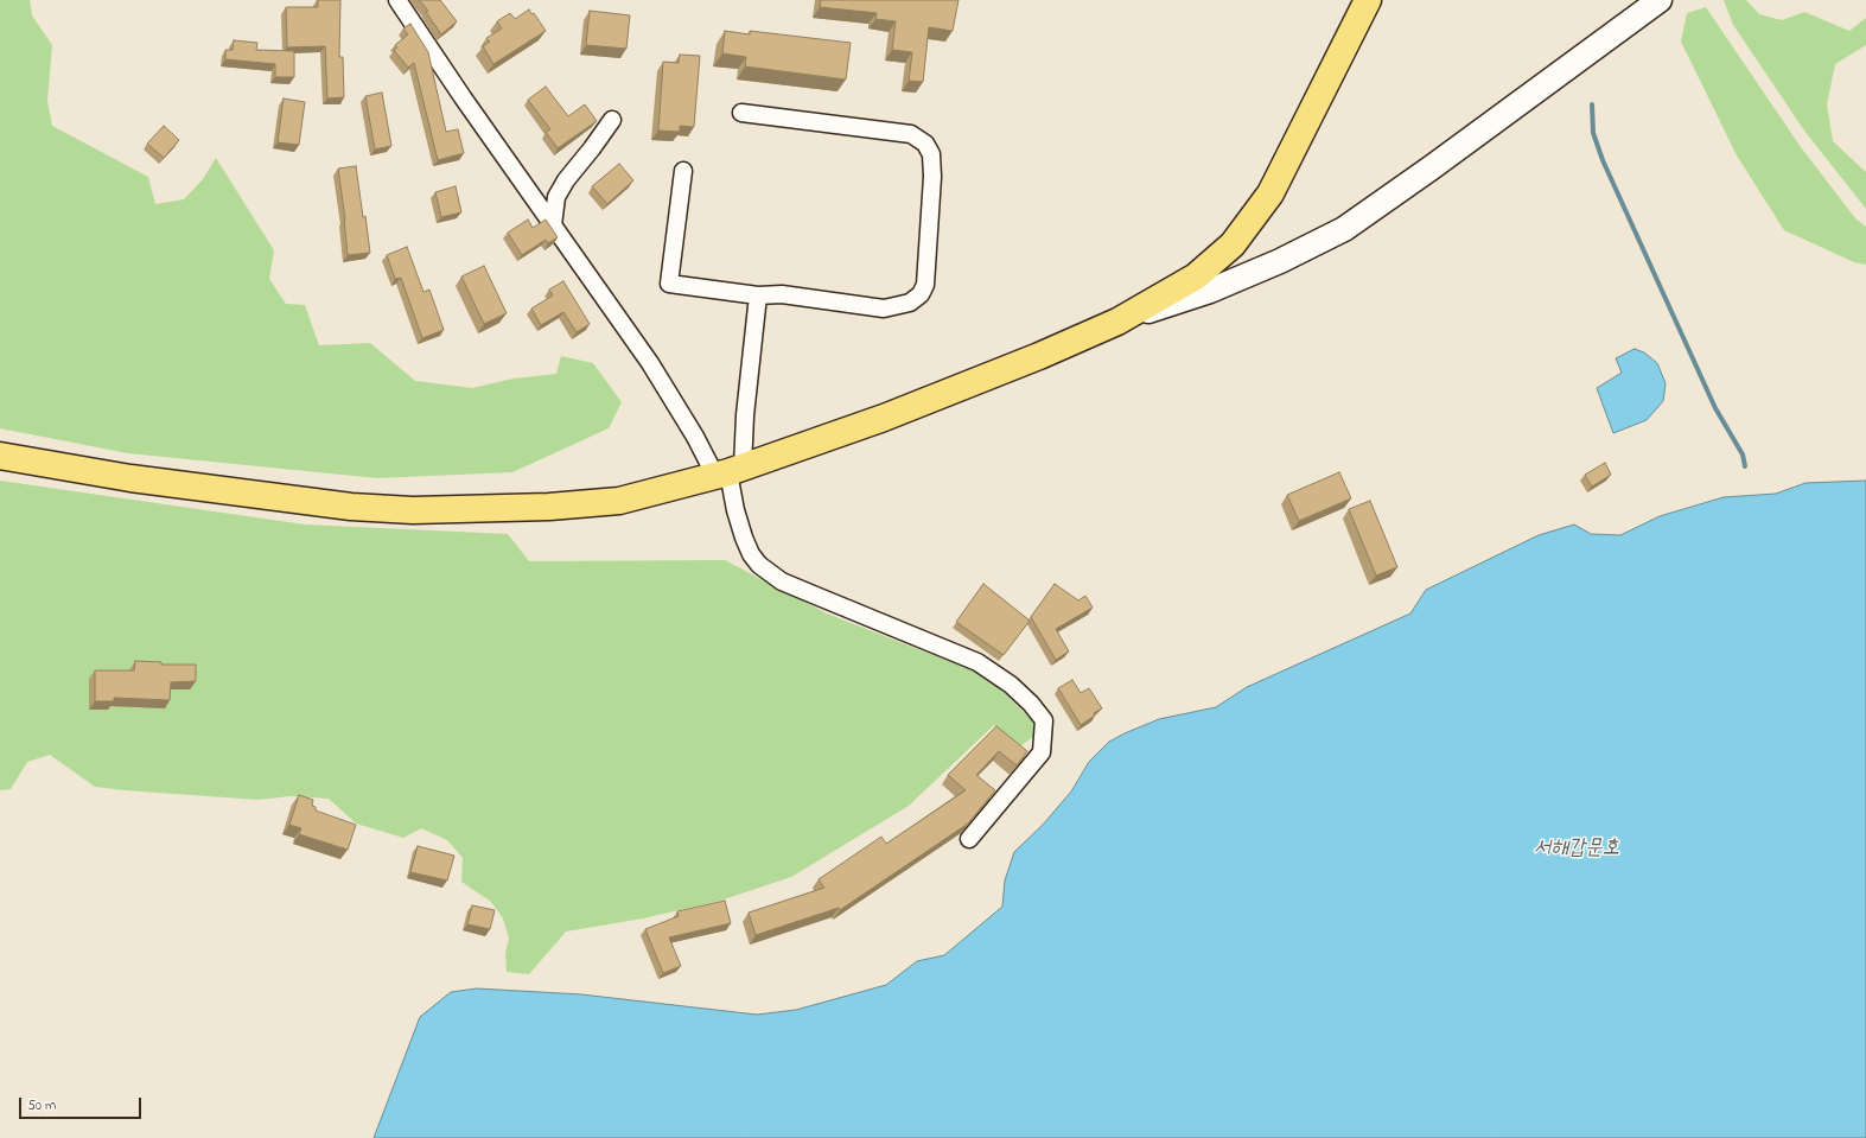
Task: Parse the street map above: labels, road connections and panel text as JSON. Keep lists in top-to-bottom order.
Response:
{
  "water": ["서해갑문호"],
  "scale_bar": "50 m"
}
